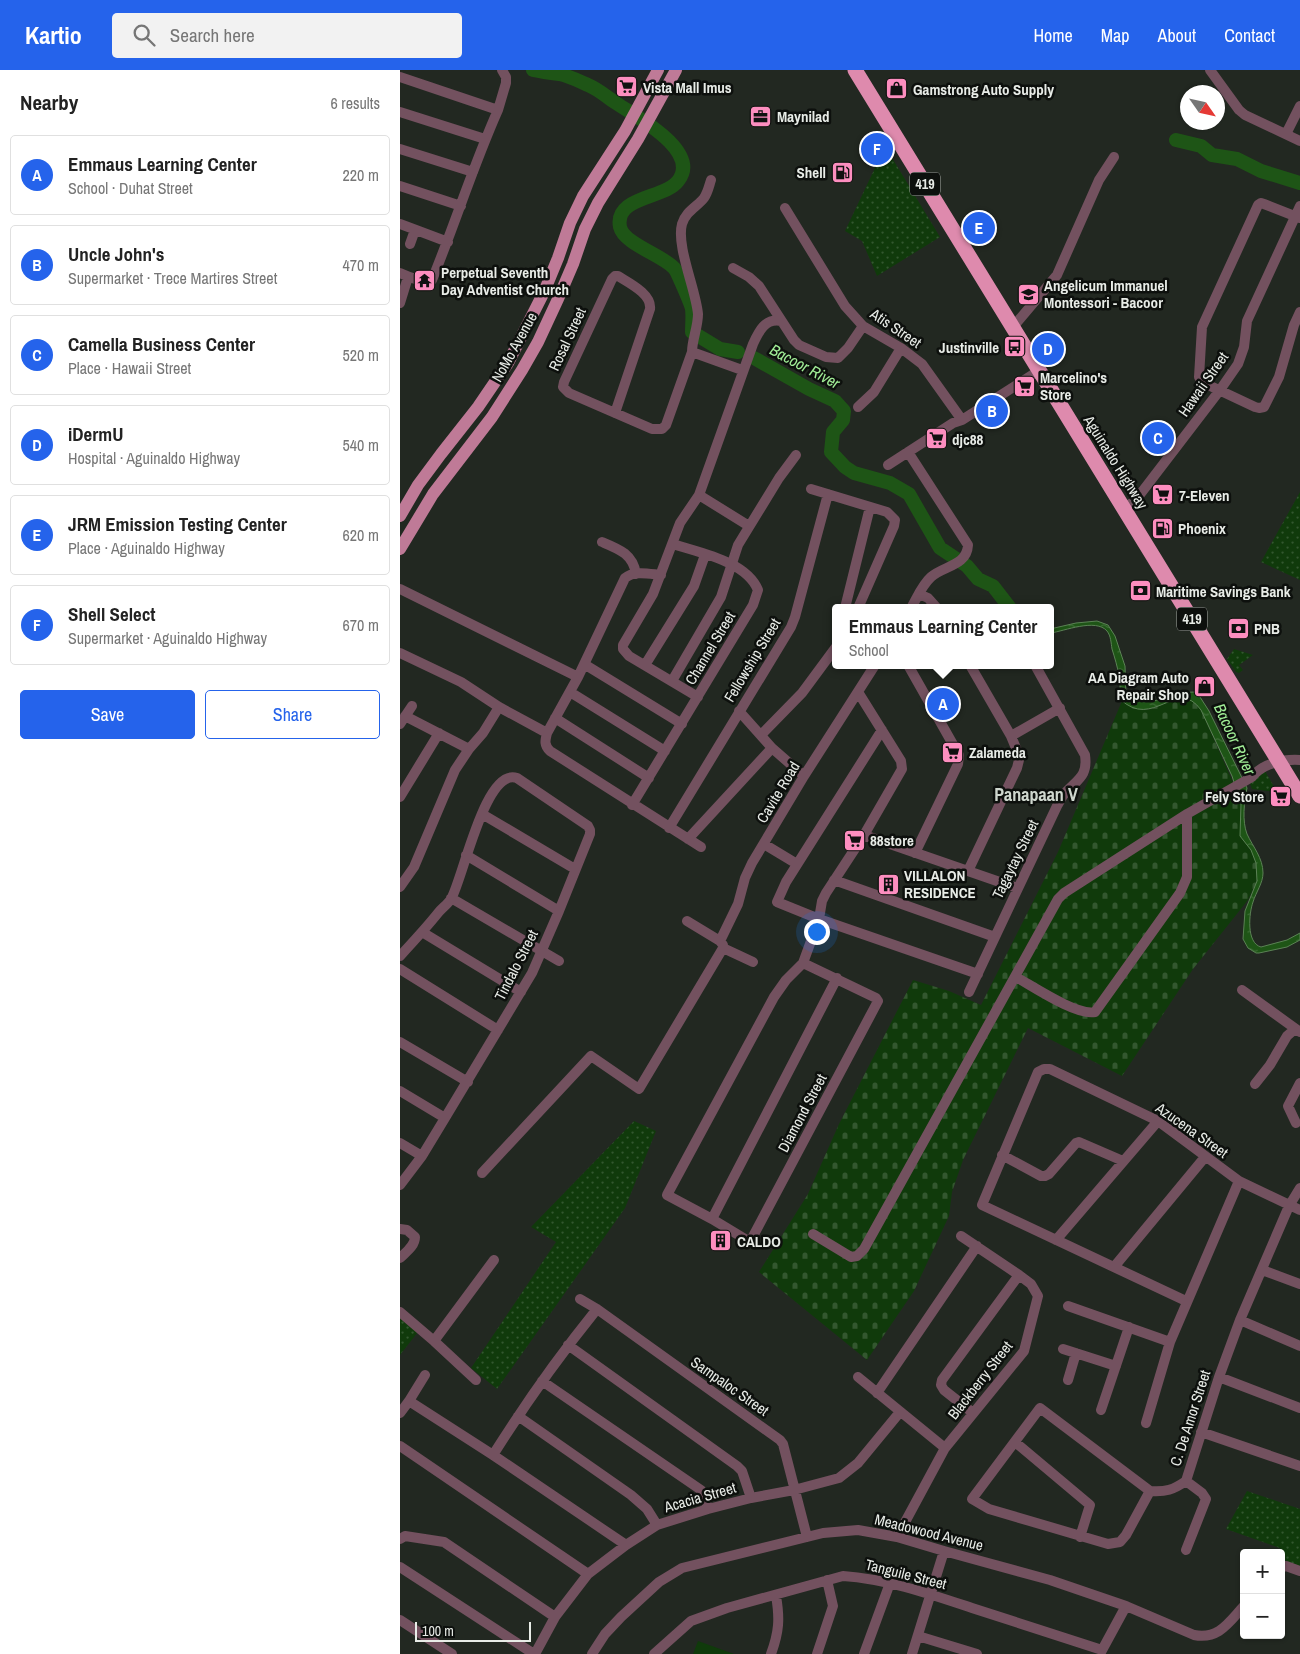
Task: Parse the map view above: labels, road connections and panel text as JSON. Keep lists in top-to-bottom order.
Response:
{
  "streets": {
    "highway": ["419", "Aguinaldo Highway"],
    "main road": ["NoMo Avenue"],
    "street": [
      "Atis Street",
      "Rosal Street",
      "Hawaii Street",
      "Channel Street",
      "Fellowship Street",
      "Cavite Road",
      "Tagaytay Street",
      "Tindalo Street",
      "Diamond Street",
      "Azucena Street",
      "Blackberry Street",
      "Sampaloc Street",
      "C. De Amor Street",
      "Acacia Street",
      "Meadowood Avenue",
      "Tanguile Street"
    ]
  },
  "crossings": [
    ["Hawaii Street", "Aguinaldo Highway"],
    ["Azucena Street", "C. De Amor Street"],
    ["Blackberry Street", "Meadowood Avenue"],
    ["Sampaloc Street", "Acacia Street"],
    ["Sampaloc Street", "Meadowood Avenue"]
  ],
  "districts": ["Panapaan V"],
  "water": ["Bacoor River"],
  "places": {
    "supermarket": [
      "Vista Mall Imus",
      "Marcelino's Store",
      "djc88",
      "7-Eleven",
      "Zalameda",
      "Fely Store",
      "88store"
    ],
    "shop": ["Gamstrong Auto Supply", "AA Diagram Auto Repair Shop"],
    "office": ["Maynilad"],
    "fuel station": ["Shell", "Phoenix"],
    "temple": ["Perpetual Seventh Day Adventist Church"],
    "school or university": ["Angelicum Immanuel Montessori - Bacoor"],
    "bus stop": ["Justinville"],
    "bank": ["Maritime Savings Bank", "PNB"],
    "building": ["VILLALON RESIDENCE", "CALDO"]
  },
  "scale_bar": "100 m",
  "north": "bottom right",
  "page": {
    "header": "Kartio",
    "search": "Search here",
    "nav": [
      "Home",
      "Map",
      "About",
      "Contact"
    ],
    "heading": ["Nearby", "6 results"],
    "pins": [
      "F",
      "E",
      "D",
      "B",
      "C",
      "A"
    ],
    "list": [
      {
        "mark": "A",
        "name": "Emmaus Learning Center",
        "note": "School · Duhat Street",
        "value": "220 m"
      },
      {
        "mark": "B",
        "name": "Uncle John's",
        "note": "Supermarket · Trece Martires Street",
        "value": "470 m"
      },
      {
        "mark": "C",
        "name": "Camella Business Center",
        "note": "Place · Hawaii Street",
        "value": "520 m"
      },
      {
        "mark": "D",
        "name": "iDermU",
        "note": "Hospital · Aguinaldo Highway",
        "value": "540 m"
      },
      {
        "mark": "E",
        "name": "JRM Emission Testing Center",
        "note": "Place · Aguinaldo Highway",
        "value": "620 m"
      },
      {
        "mark": "F",
        "name": "Shell Select",
        "note": "Supermarket · Aguinaldo Highway",
        "value": "670 m"
      }
    ],
    "popup": ["Emmaus Learning Center", "School"],
    "buttons": ["Save", "Share"],
    "map_buttons": ["+", "−"],
    "scale": "100 m"
  }
}
